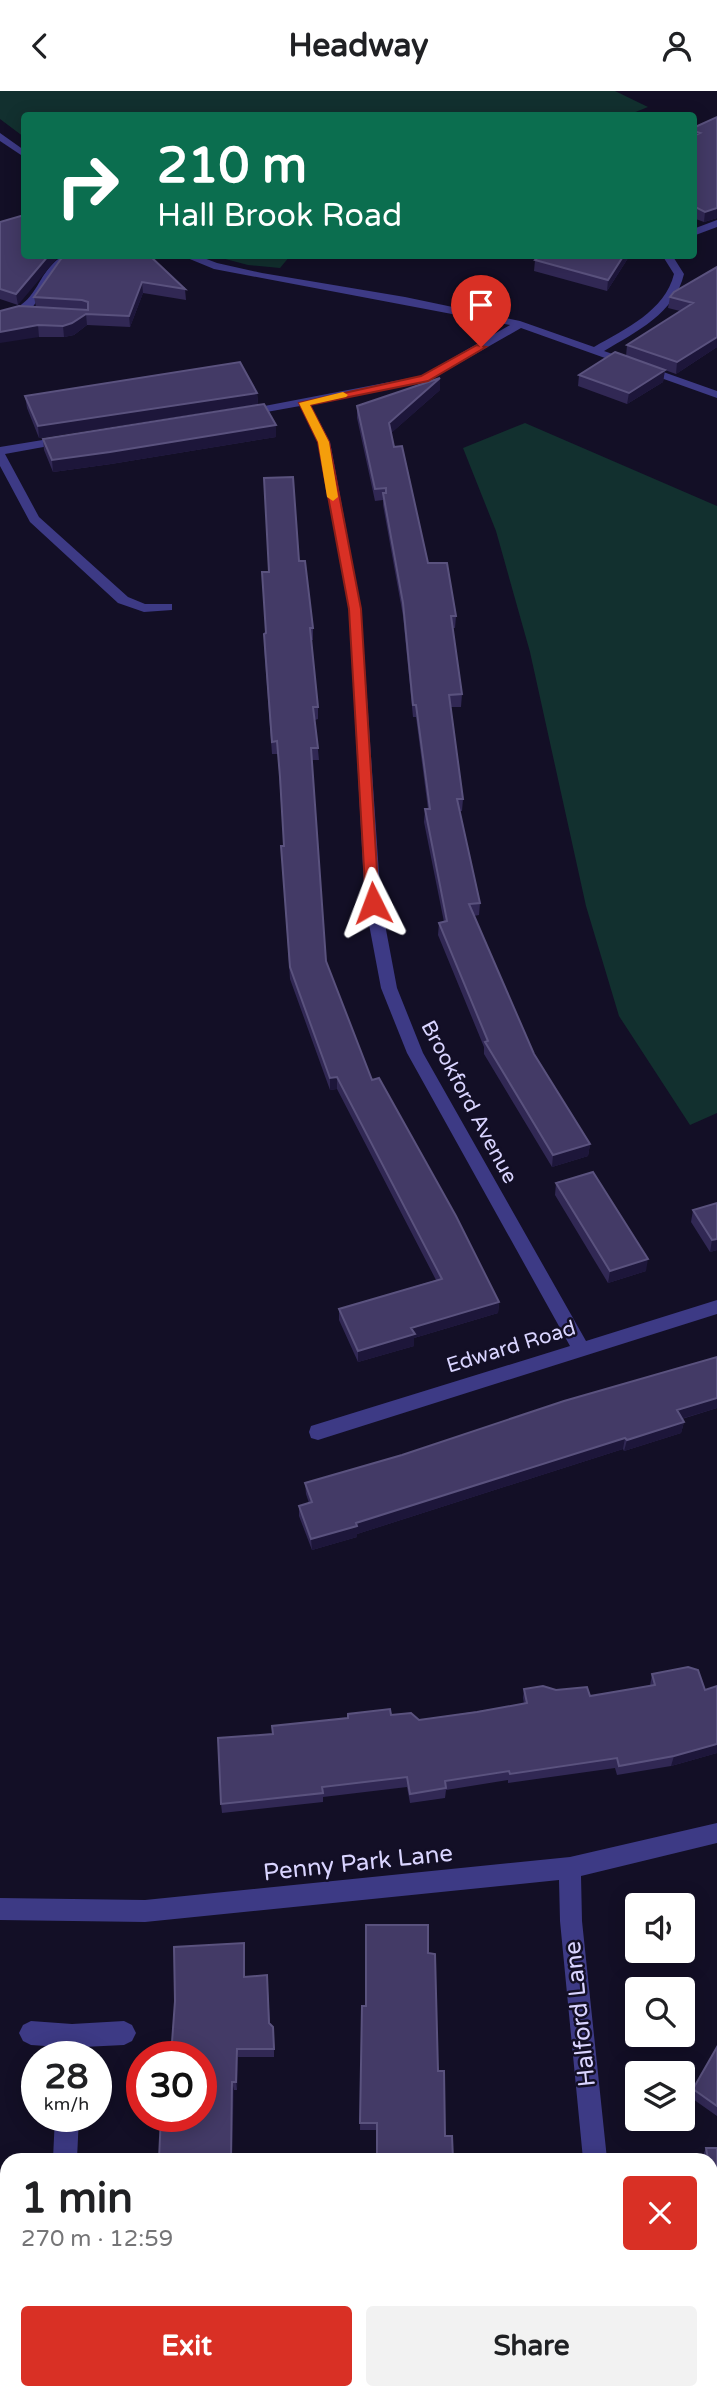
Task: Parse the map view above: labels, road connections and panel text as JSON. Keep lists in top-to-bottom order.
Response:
{
  "streets": {
    "street": [
      "Brookford Avenue",
      "Edward Road",
      "Penny Park Lane",
      "Halford Lane"
    ]
  },
  "crossings": [
    ["Brookford Avenue", "Edward Road"],
    ["Penny Park Lane", "Halford Lane"]
  ],
  "page": {
    "header": "Headway",
    "turn": ["210 m", "Hall Brook Road"],
    "speed": "28 km/h",
    "limit": "30",
    "heading": ["1 min", "270 m · 12:59"],
    "buttons": ["Exit", "Share"]
  }
}
